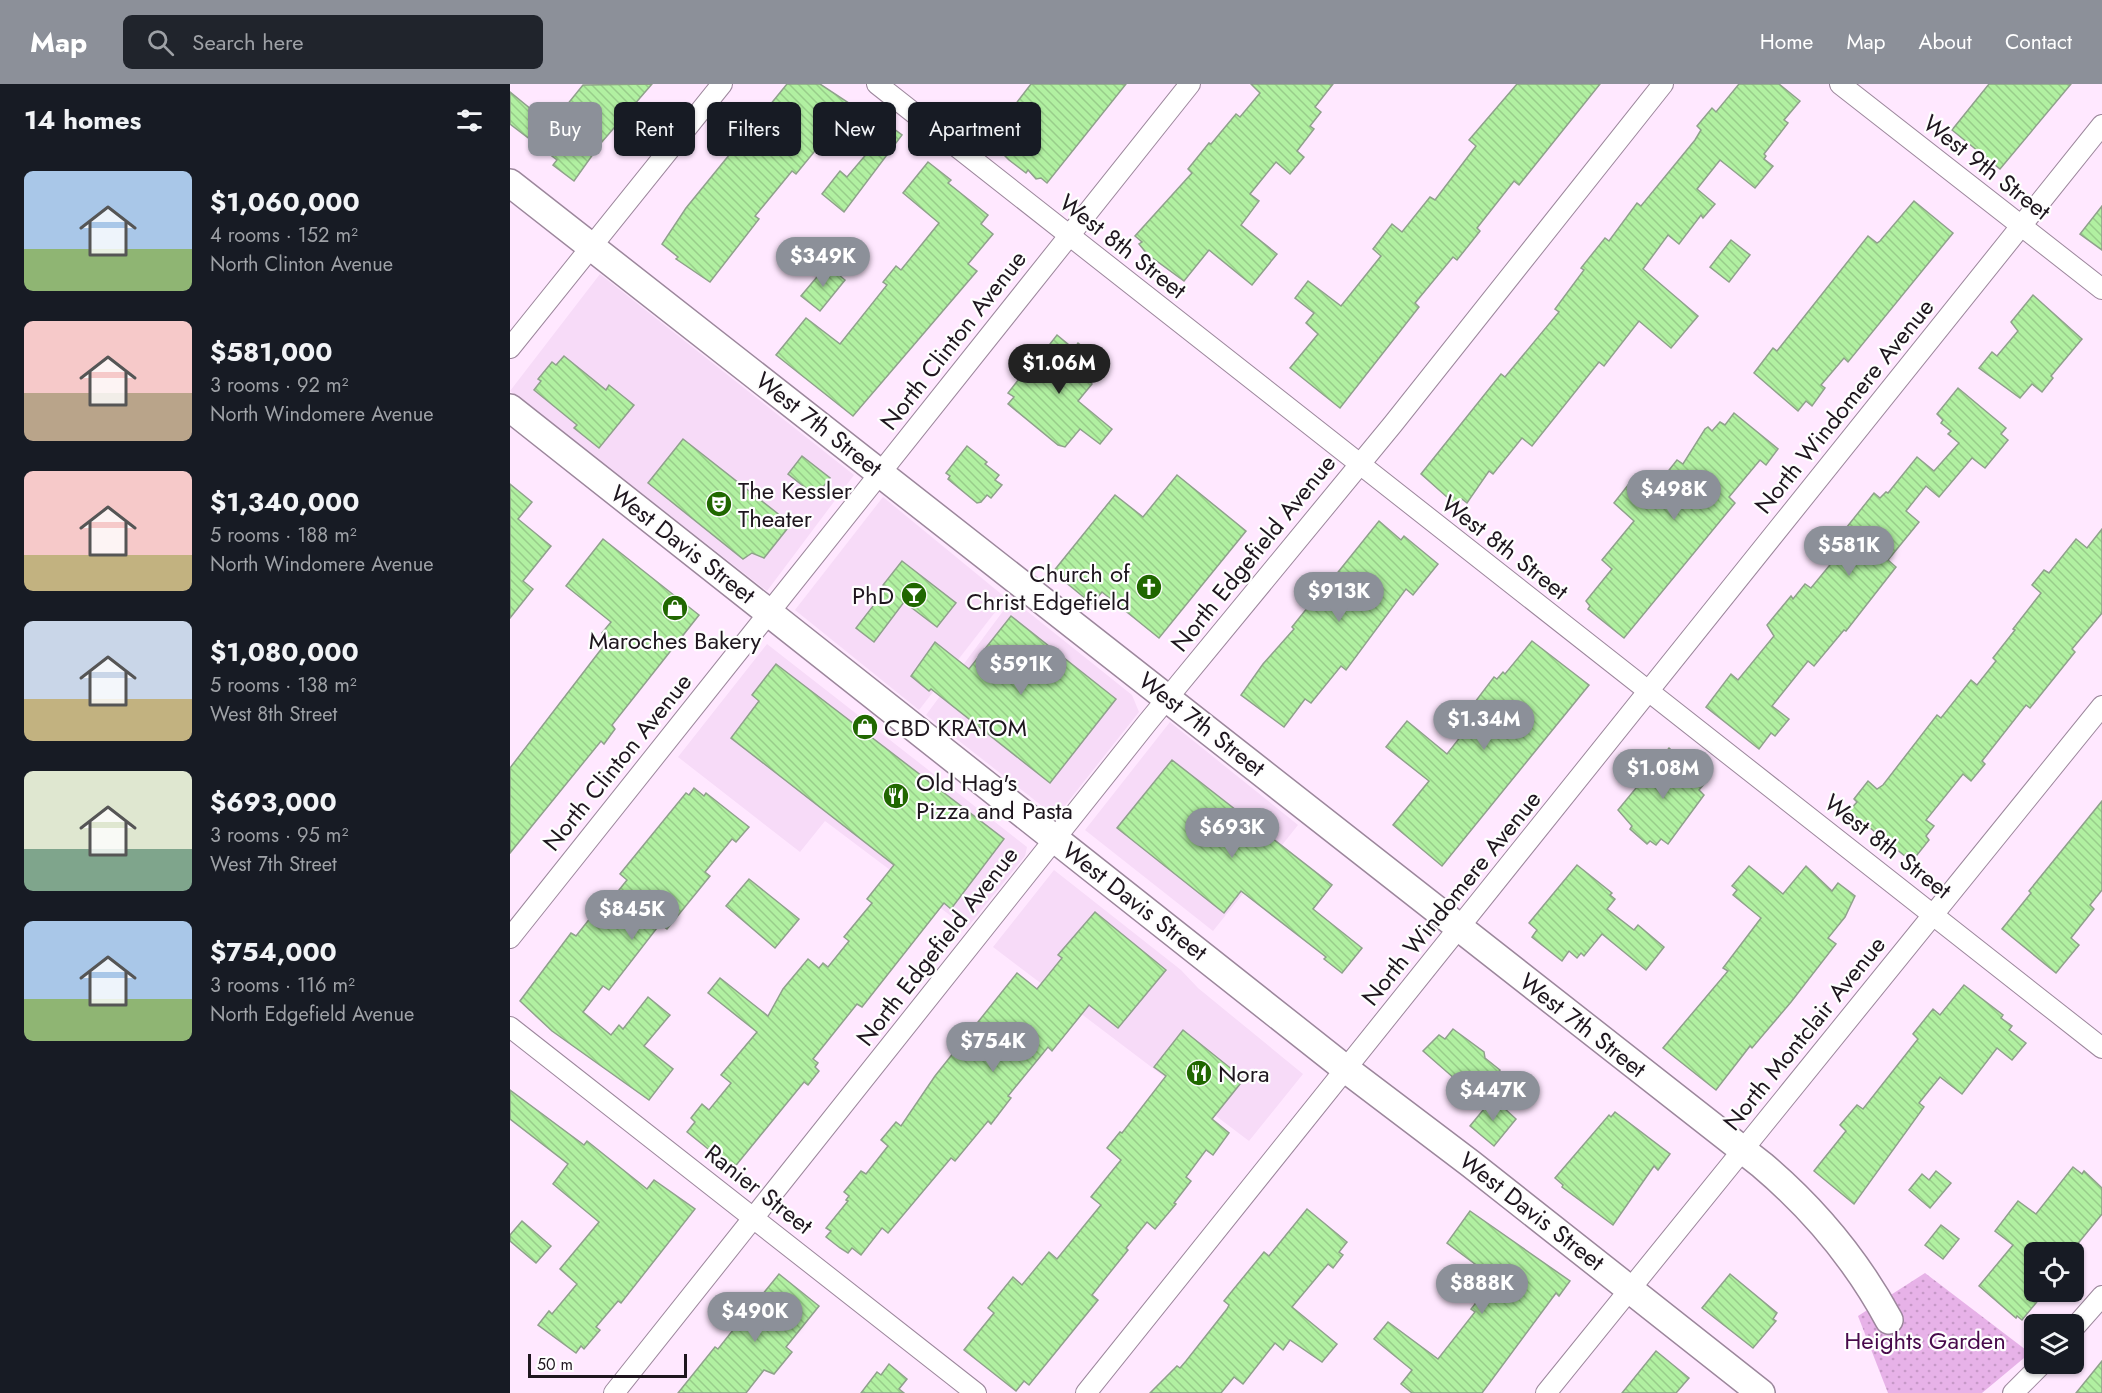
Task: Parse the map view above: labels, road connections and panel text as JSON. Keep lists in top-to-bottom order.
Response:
{
  "streets": {
    "street": [
      "West 9th Street",
      "West 8th Street",
      "North Clinton Avenue",
      "North Windomere Avenue",
      "West 7th Street",
      "West Davis Street",
      "North Edgefield Avenue",
      "North Montclair Avenue",
      "Ranier Street"
    ]
  },
  "crossings": [
    ["West 9th Street", "North Windomere Avenue"],
    ["West 8th Street", "North Clinton Avenue"],
    ["West 8th Street", "North Windomere Avenue"],
    ["West 8th Street", "North Edgefield Avenue"],
    ["West 8th Street", "North Montclair Avenue"],
    ["North Clinton Avenue", "West 7th Street"],
    ["North Clinton Avenue", "West Davis Street"],
    ["North Windomere Avenue", "West 7th Street"],
    ["North Windomere Avenue", "West Davis Street"],
    ["West 7th Street", "North Edgefield Avenue"],
    ["West 7th Street", "North Montclair Avenue"],
    ["West Davis Street", "North Edgefield Avenue"],
    ["West Davis Street", "North Montclair Avenue"],
    ["North Edgefield Avenue", "Ranier Street"]
  ],
  "parks": ["Heights Garden"],
  "places": {
    "theatre": ["The Kessler Theater"],
    "church": ["Church of Christ Edgefield"],
    "bar": ["PhD"],
    "shop": ["Maroches Bakery", "CBD KRATOM"],
    "restaurant": ["Old Hag's Pizza and Pasta", "Nora"]
  },
  "scale_bar": "50 m",
  "page": {
    "header": "Map",
    "search": "Search here",
    "nav": [
      "Home",
      "Map",
      "About",
      "Contact"
    ],
    "heading": "14 homes",
    "chip": [
      "Buy",
      "Rent",
      "Filters",
      "New",
      "Apartment"
    ],
    "list": [
      {
        "name": "$1,060,000",
        "note": "4 rooms · 152 m² · North Clinton Avenue"
      },
      {
        "name": "$581,000",
        "note": "3 rooms · 92 m² · North Windomere Avenue"
      },
      {
        "name": "$1,340,000",
        "note": "5 rooms · 188 m² · North Windomere Avenue"
      },
      {
        "name": "$1,080,000",
        "note": "5 rooms · 138 m² · West 8th Street"
      },
      {
        "name": "$693,000",
        "note": "3 rooms · 95 m² · West 7th Street"
      },
      {
        "name": "$754,000",
        "note": "3 rooms · 116 m² · North Edgefield Avenue"
      }
    ],
    "price": [
      "$349K",
      "$1.06M",
      "$498K",
      "$581K",
      "$913K",
      "$591K",
      "$1.34M",
      "$1.08M",
      "$693K",
      "$845K",
      "$754K",
      "$447K",
      "$888K",
      "$490K"
    ],
    "scale": "50 m"
  }
}
